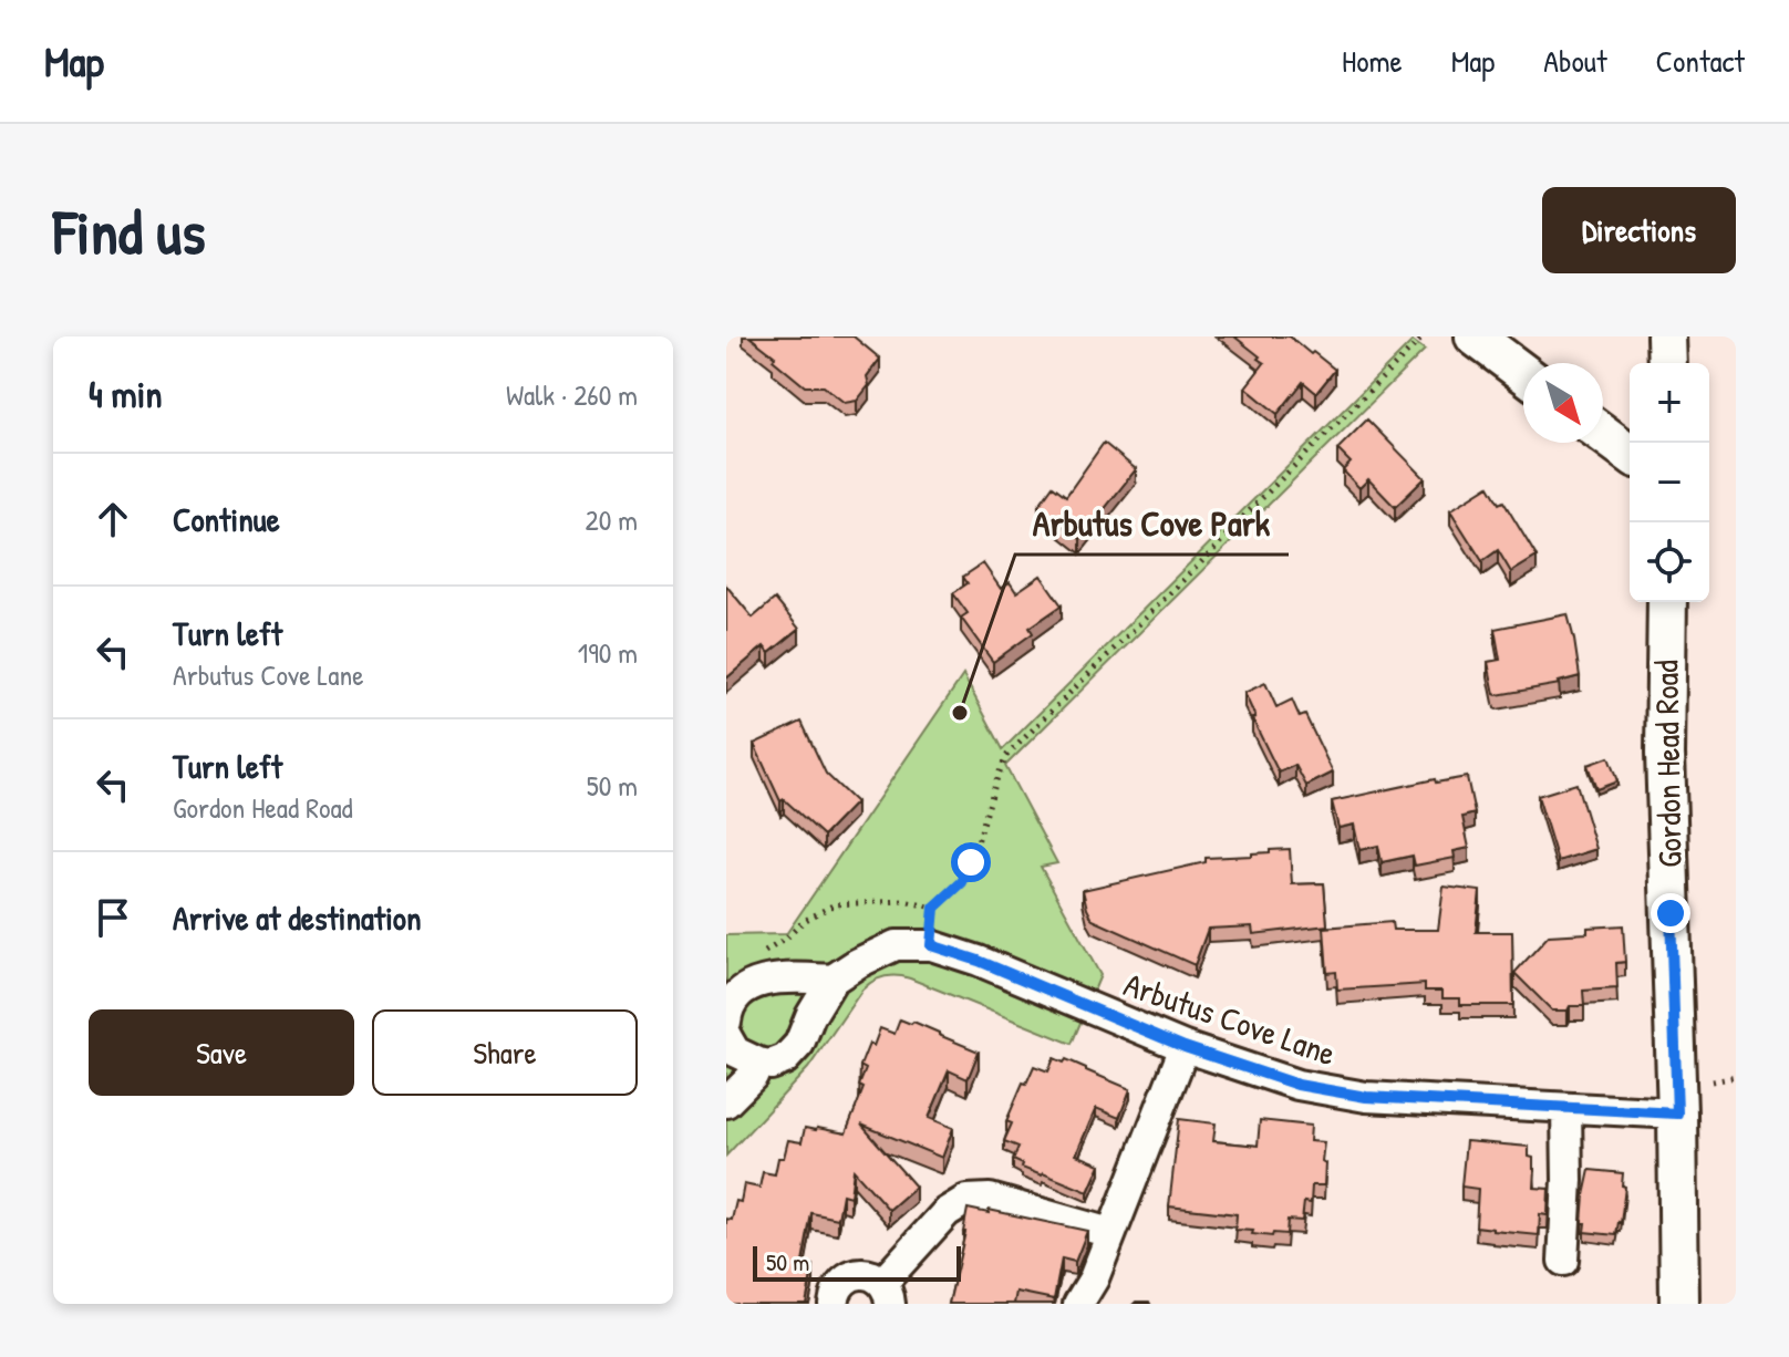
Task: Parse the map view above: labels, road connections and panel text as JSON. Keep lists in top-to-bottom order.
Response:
{
  "streets": {
    "main road": ["Gordon Head Road"],
    "street": ["Arbutus Cove Lane"]
  },
  "crossings": [
    ["Gordon Head Road", "Arbutus Cove Lane"]
  ],
  "places": ["Arbutus Cove Park"],
  "scale_bar": "50 m",
  "north": "bottom right",
  "page": {
    "header": "Map",
    "nav": [
      "Home",
      "Map",
      "About",
      "Contact"
    ],
    "buttons": [
      "Directions",
      ["Save", "Share"]
    ],
    "title": "Find us",
    "heading": ["4 min", "Walk · 260 m"],
    "map_buttons": ["+", "−"],
    "list": [
      ["Continue", "20 m"],
      ["Turn left", "Arbutus Cove Lane", "190 m"],
      ["Turn left", "Gordon Head Road", "50 m"],
      "Arrive at destination"
    ],
    "scale": "50 m"
  }
}
